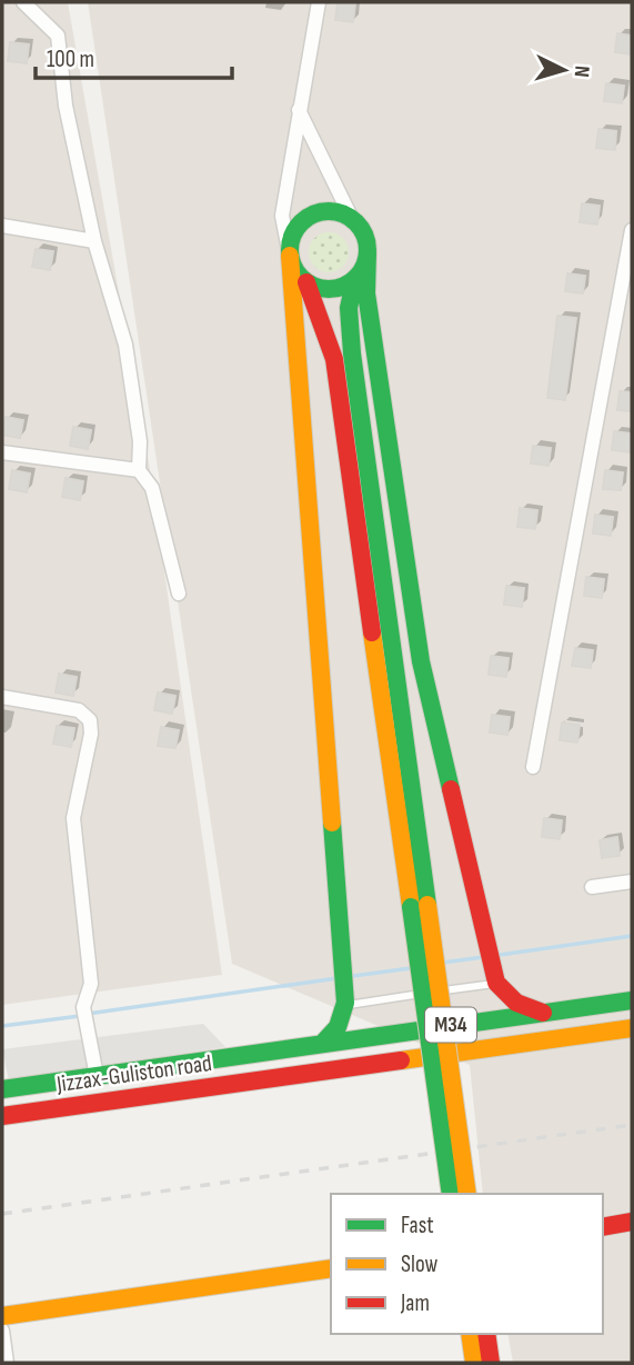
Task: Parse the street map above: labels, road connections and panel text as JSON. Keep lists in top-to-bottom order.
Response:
{
  "streets": {
    "main road": ["M34", "Jizzax-Guliston road"]
  },
  "crossings": [
    ["M34", "Jizzax-Guliston road"]
  ],
  "legend": ["Fast", "Slow", "Jam"],
  "scale_bar": "100 m",
  "north": "right"
}
